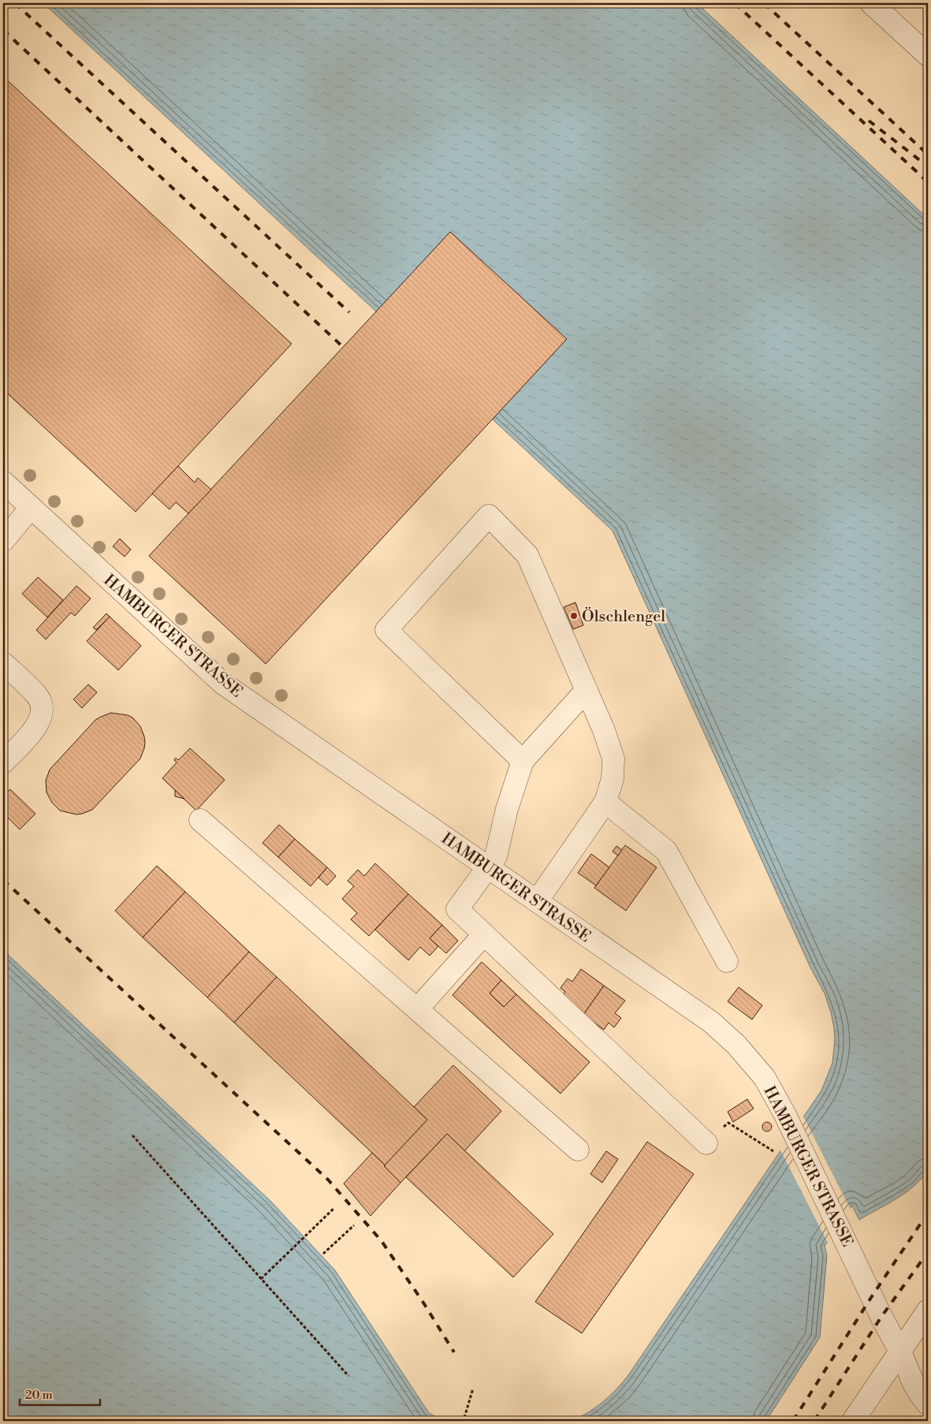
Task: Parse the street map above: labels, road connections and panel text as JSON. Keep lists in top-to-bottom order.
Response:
{
  "streets": {
    "street": ["HAMBURGER STRASSE"]
  },
  "places": ["Ölschlengel"],
  "scale_bar": "20 m"
}
